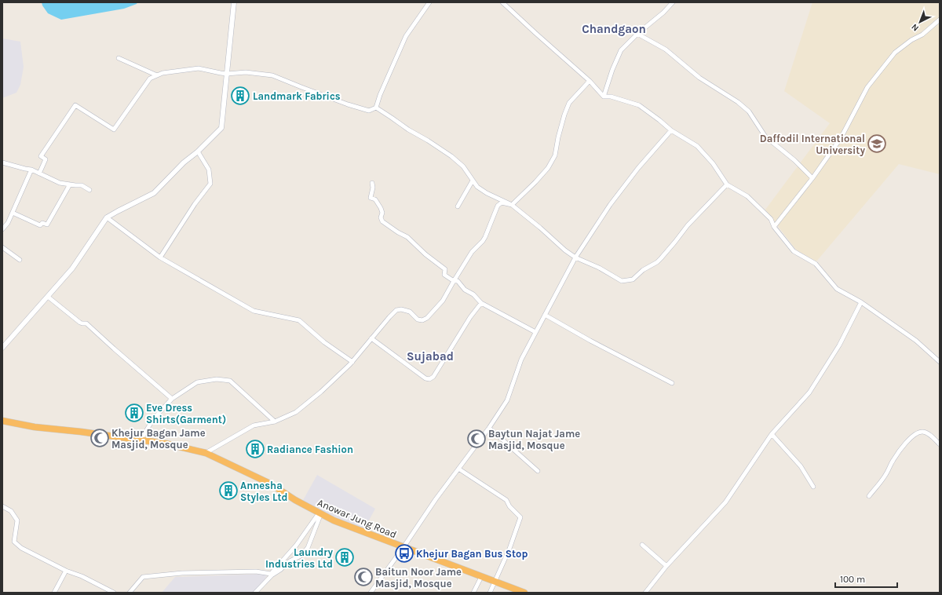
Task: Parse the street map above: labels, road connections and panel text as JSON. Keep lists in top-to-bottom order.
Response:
{
  "streets": {
    "highway": ["Anowar Jung Road"]
  },
  "districts": ["Chandgaon", "Sujabad"],
  "places": {
    "building": [
      "Landmark Fabrics",
      "Eve Dress Shirts(Garment)",
      "Radiance Fashion",
      "Annesha Styles Ltd",
      "Laundry Industries Ltd"
    ],
    "school or university": ["Daffodil International University"],
    "mosque": ["Khejur Bagan Jame Masjid, Mosque", "Baytun Najat Jame Masjid, Mosque", "Baitun Noor Jame Masjid, Mosque"],
    "bus stop": ["Khejur Bagan Bus Stop"]
  },
  "scale_bar": "100 m",
  "north": "bottom left"
}
